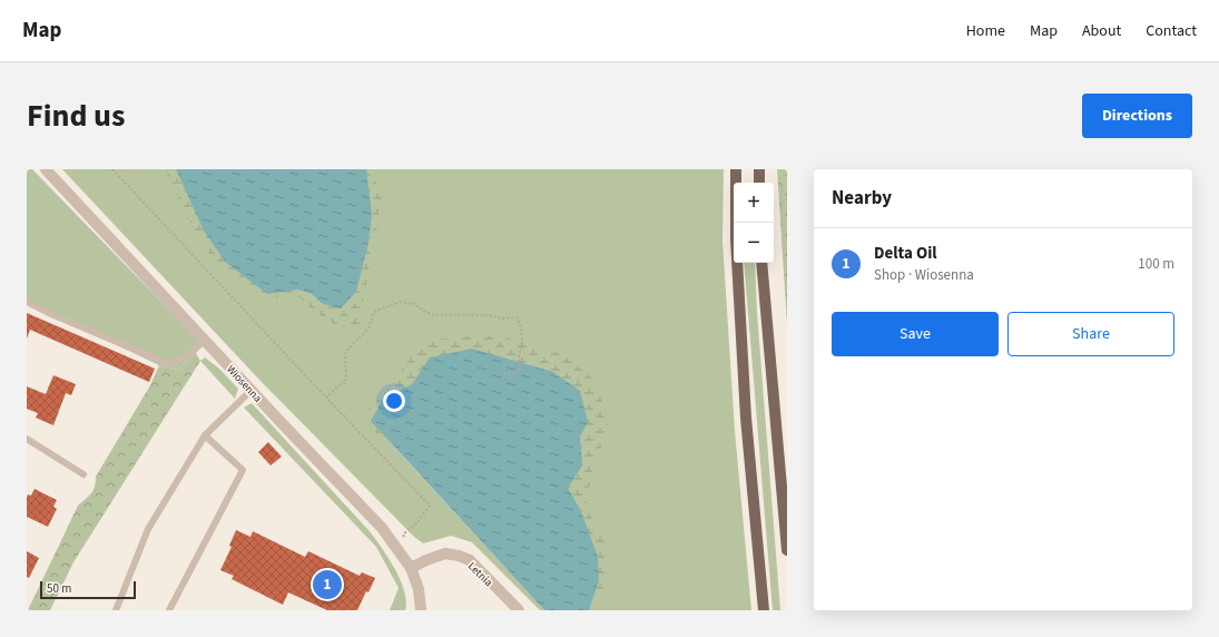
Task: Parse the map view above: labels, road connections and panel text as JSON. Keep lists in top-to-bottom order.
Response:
{
  "streets": {
    "street": ["Wiosenna", "Letnia"]
  },
  "crossings": [
    ["Wiosenna", "Letnia"]
  ],
  "scale_bar": "50 m",
  "page": {
    "header": "Map",
    "nav": [
      "Home",
      "Map",
      "About",
      "Contact"
    ],
    "title": "Find us",
    "buttons": [
      "Directions",
      ["Save", "Share"]
    ],
    "heading": "Nearby",
    "map_buttons": ["+", "−"],
    "list": [
      {
        "mark": "1",
        "name": "Delta Oil",
        "note": "Shop · Wiosenna",
        "value": "100 m"
      }
    ],
    "pins": "1",
    "scale": "50 m"
  }
}
